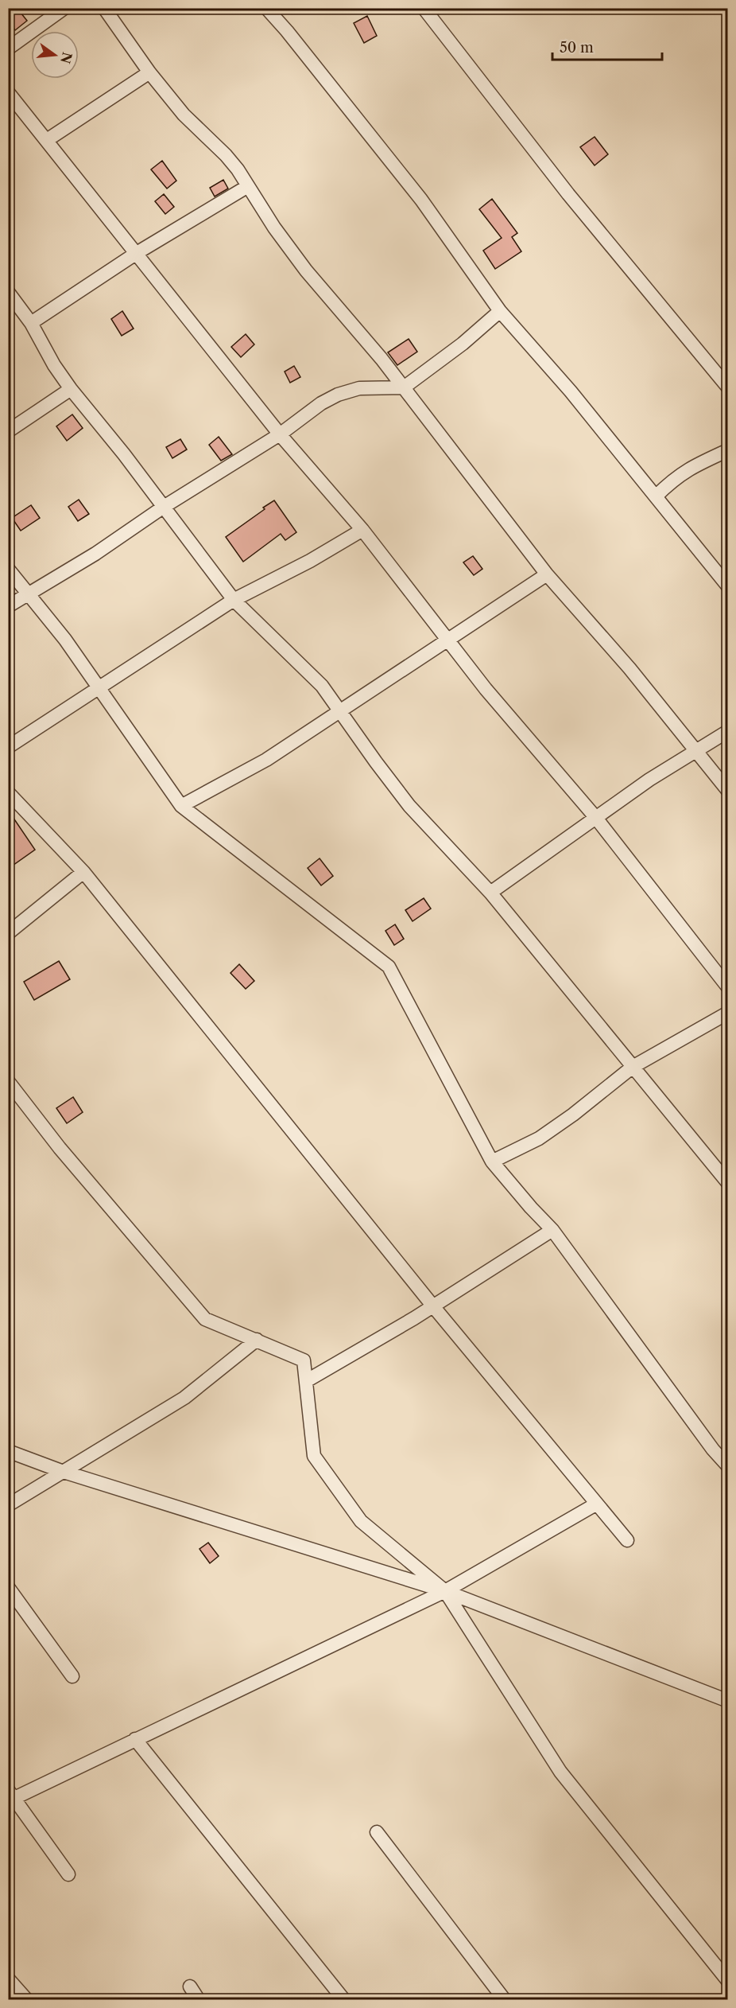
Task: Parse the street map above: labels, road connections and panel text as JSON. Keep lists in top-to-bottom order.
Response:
{
  "scale_bar": "50 m",
  "north": "right"
}
